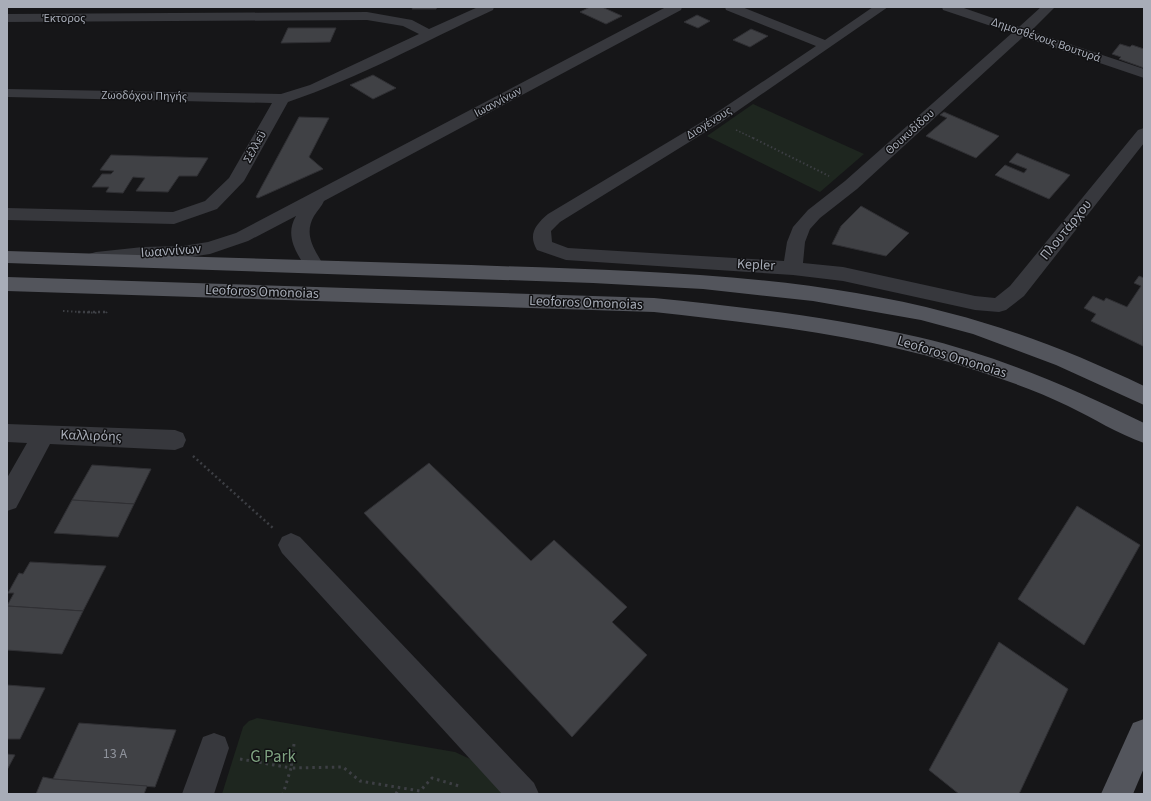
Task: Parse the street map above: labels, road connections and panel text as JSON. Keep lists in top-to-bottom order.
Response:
{
  "streets": {
    "main road": ["Leoforos Omonoias"],
    "street": [
      "Έκτορος",
      "Δημοσθένους Βουτυρά",
      "Ζωοδόχου Πηγής",
      "Ιωαννίνων",
      "Διογένους",
      "Θουκυδίδου",
      "Σέλλεϋ",
      "Πλουτάρχου",
      "Kepler",
      "Καλλιρόης"
    ]
  },
  "crossings": [
    ["Δημοσθένους Βουτυρά", "Θουκυδίδου"],
    ["Ζωοδόχου Πηγής", "Σέλλεϋ"],
    ["Ιωαννίνων", "Leoforos Omonoias"],
    ["Διογένους", "Kepler"],
    ["Θουκυδίδου", "Kepler"],
    ["Πλουτάρχου", "Kepler"]
  ],
  "parks": ["G Park"],
  "house_numbers": ["13 A"]
}
